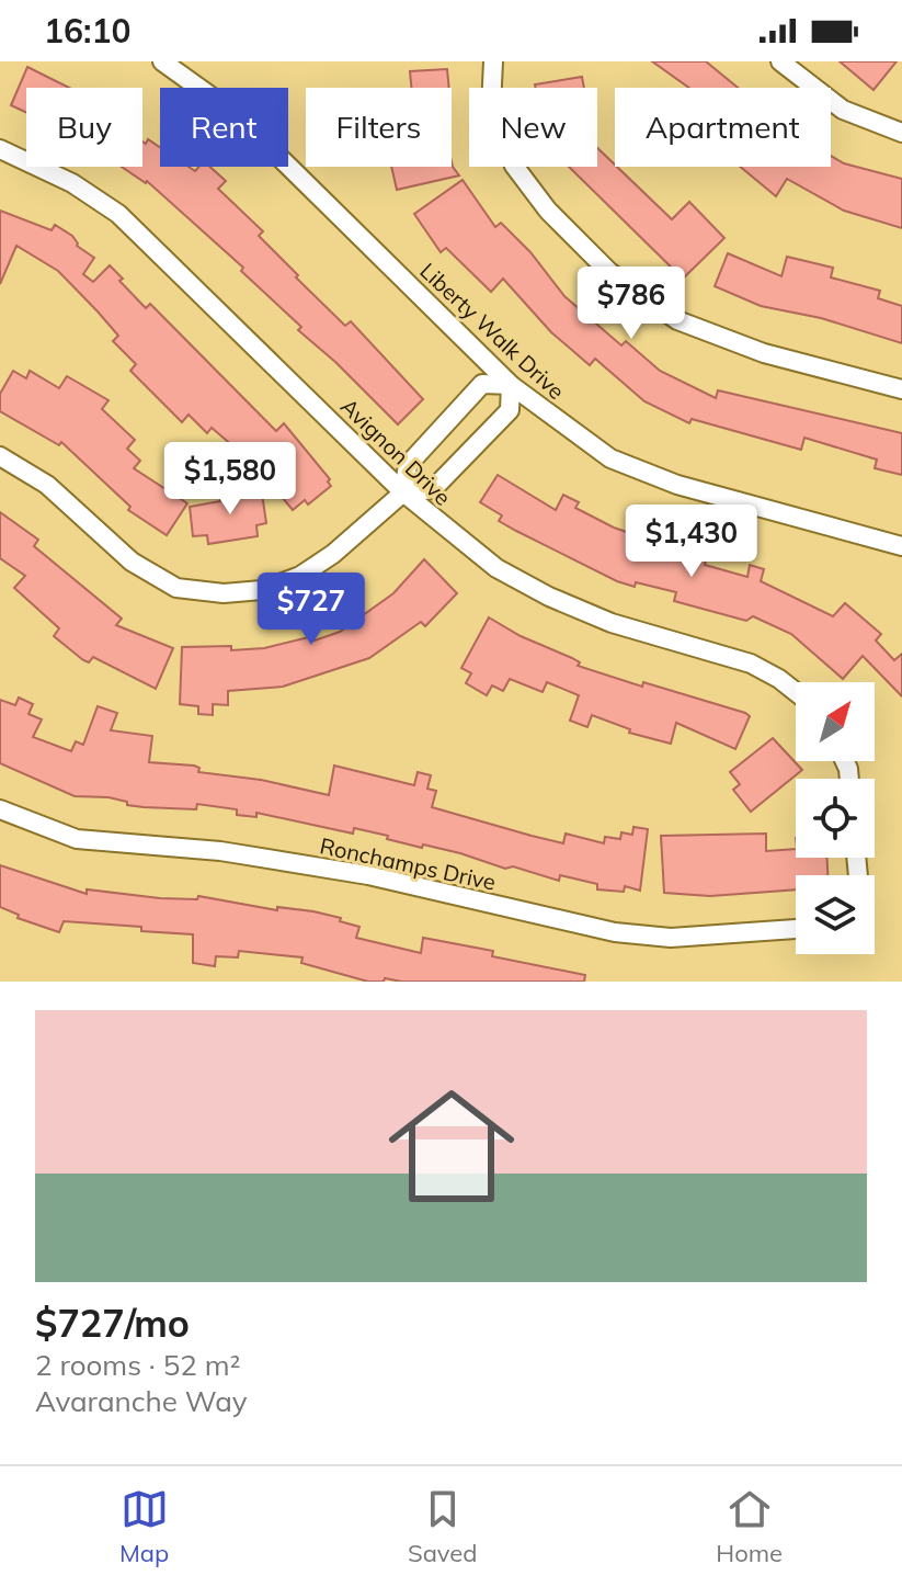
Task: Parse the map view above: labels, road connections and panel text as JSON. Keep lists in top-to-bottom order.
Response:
{
  "streets": {
    "street": ["Liberty Walk Drive", "Avignon Drive", "Ronchamps Drive"]
  },
  "north": "top right",
  "page": {
    "status": "16:10",
    "chip": [
      "Buy",
      "Rent",
      "Filters",
      "New",
      "Apartment"
    ],
    "price": [
      "$786",
      "$1,580",
      "$1,430",
      "$727"
    ],
    "list": [
      {
        "name": "$727/mo",
        "note": "2 rooms · 52 m² · Avaranche Way"
      }
    ],
    "tabs": ["Map", "Saved", "Home"]
  }
}
